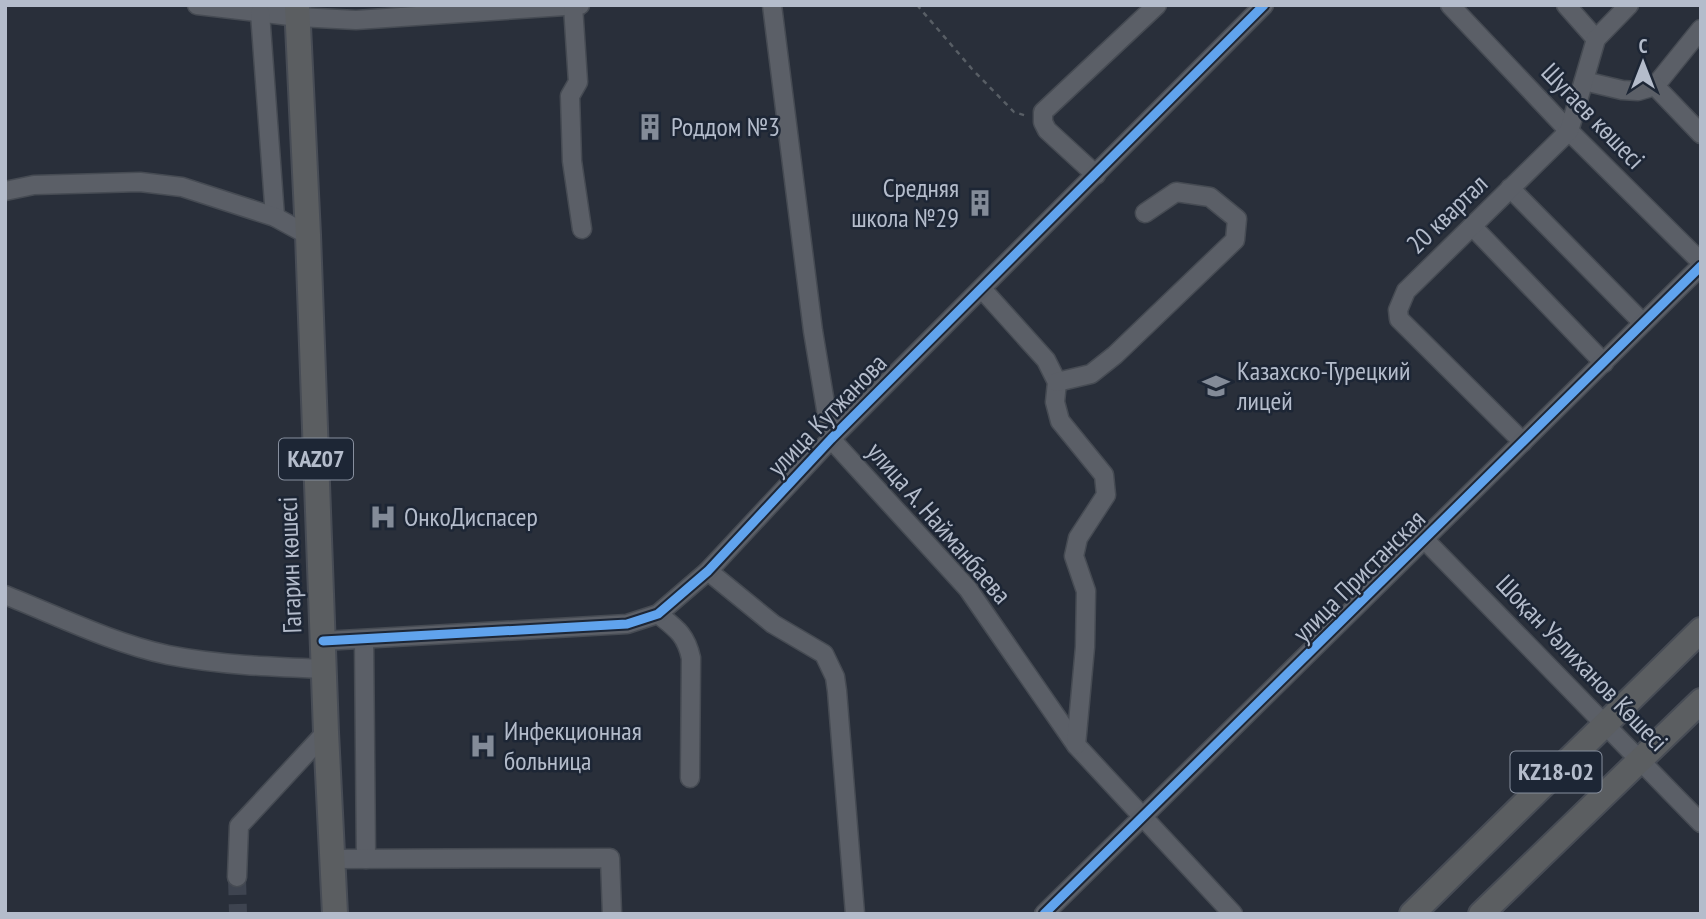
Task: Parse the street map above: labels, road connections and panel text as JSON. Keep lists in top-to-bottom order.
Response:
{
  "streets": {
    "highway": ["KAZ07", "Гагарин көшесі", "KZ18-02"],
    "street": [
      "Шугаев көшесі",
      "20 квартал",
      "улица Кутжанова",
      "улица А. Найманбаева",
      "улица Пристанская",
      "Шоқан Уәлиханов Көшесі"
    ]
  },
  "crossings": [
    ["Шугаев көшесі", "20 квартал"],
    ["Шугаев көшесі", "улица Пристанская"],
    ["20 квартал", "улица Пристанская"],
    ["улица Кутжанова", "улица А. Найманбаева"],
    ["улица Кутжанова", "Гагарин көшесі"],
    ["улица А. Найманбаева", "улица Пристанская"],
    ["улица Пристанская", "Шоқан Уәлиханов Көшесі"],
    ["Шоқан Уәлиханов Көшесі", "KZ18-02"]
  ],
  "places": {
    "building": ["Роддом №3", "Средняя школа №29"],
    "school or university": ["Казахско-Турецкий лицей"],
    "hospital": ["ОнкоДиспасер", "Инфекционная больница"]
  },
  "north": "top"
}
